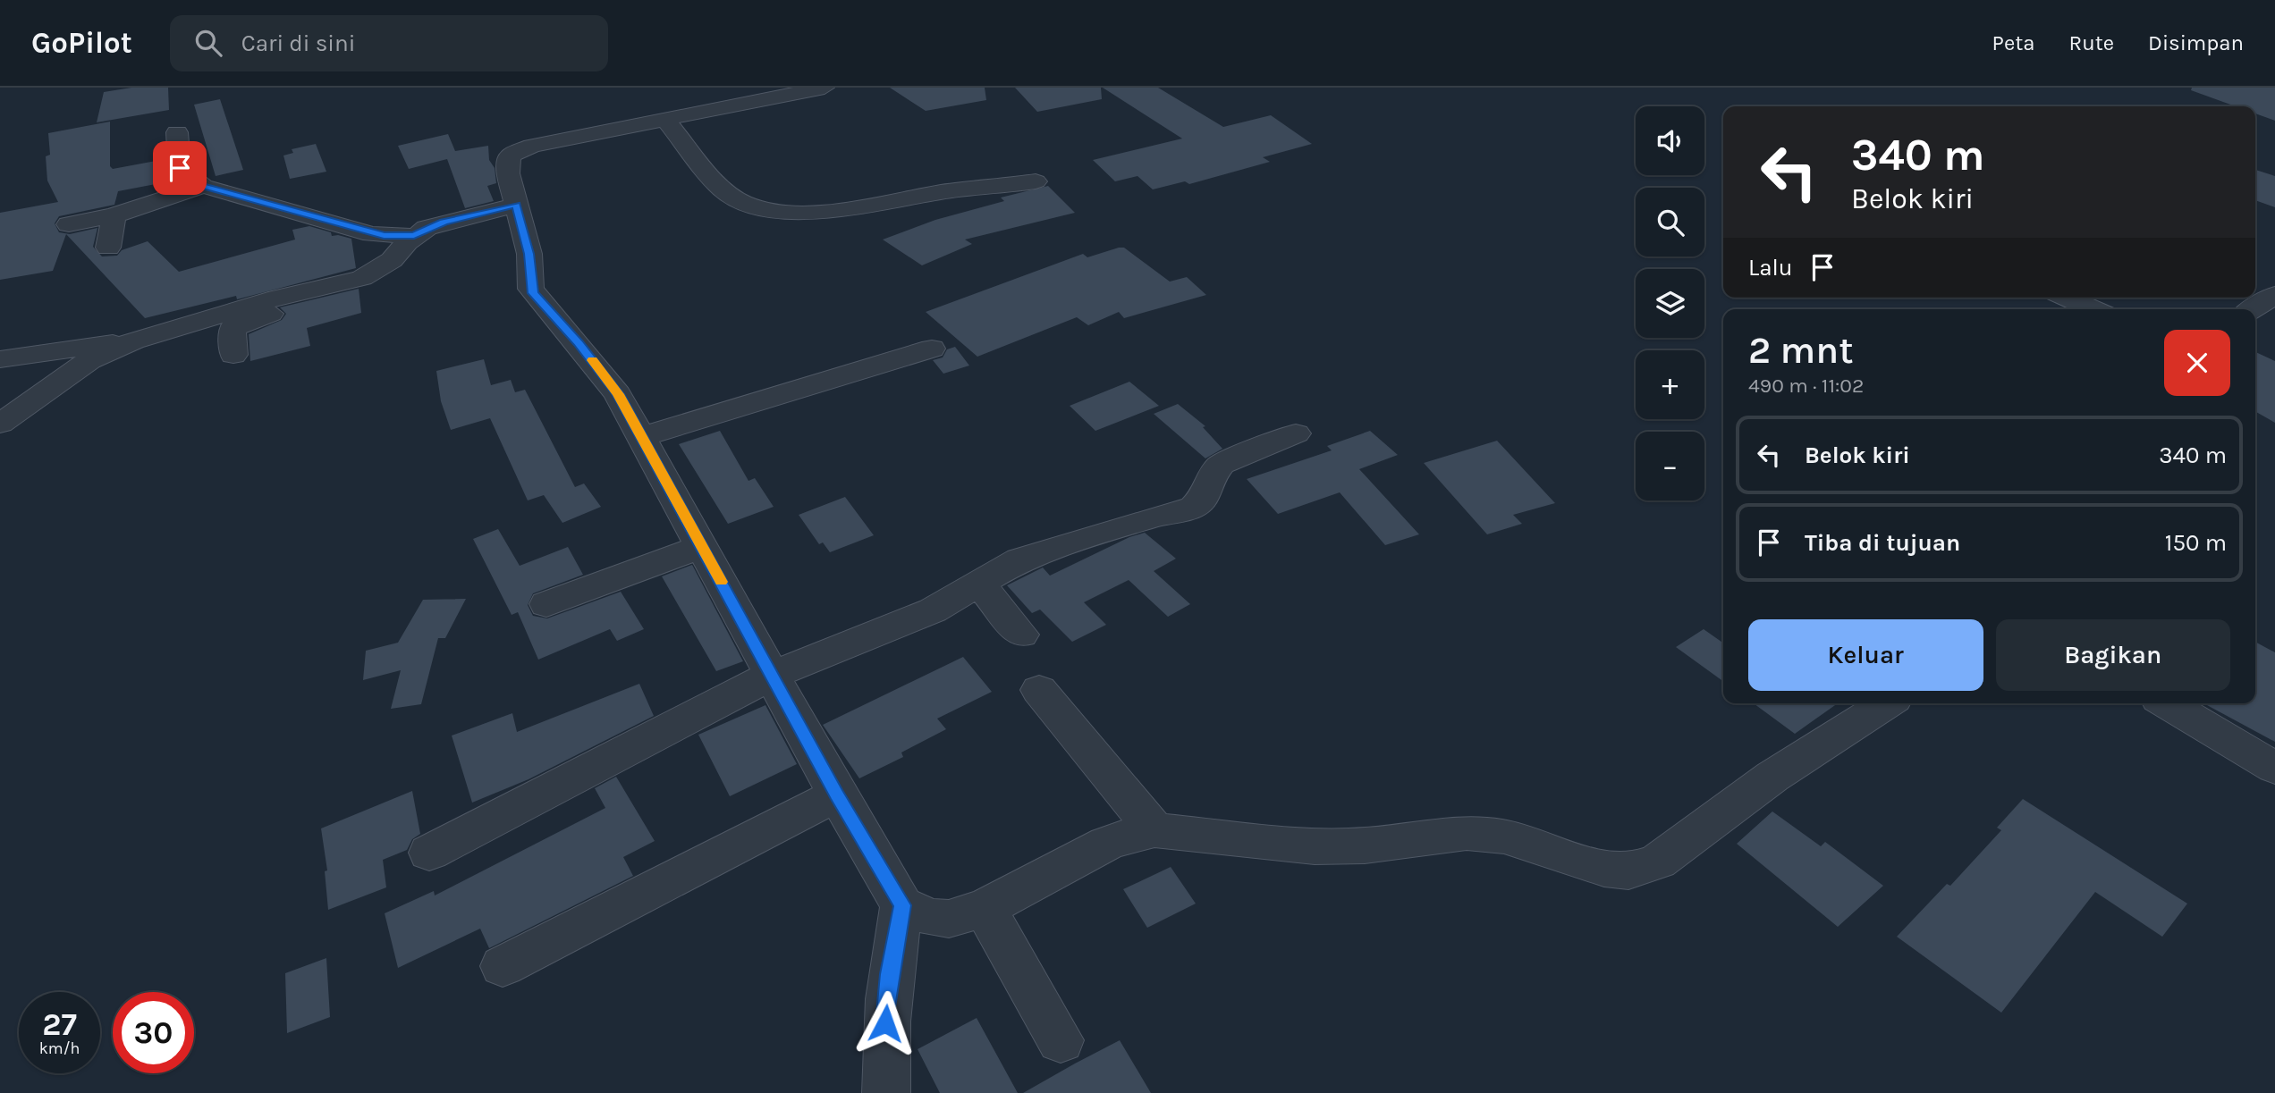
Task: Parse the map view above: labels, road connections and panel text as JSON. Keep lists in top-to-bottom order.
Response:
{
  "page": {
    "header": "GoPilot",
    "search": "Cari di sini",
    "nav": ["Peta", "Rute", "Disimpan"],
    "map_buttons": ["+", "−"],
    "turn": ["340 m", "Belok kiri"],
    "then": "Lalu",
    "heading": ["2 mnt", "490 m · 11:02"],
    "list": [
      {
        "name": "Belok kiri",
        "value": "340 m"
      },
      {
        "name": "Tiba di tujuan",
        "value": "150 m"
      }
    ],
    "buttons": ["Keluar", "Bagikan"],
    "speed": "27 km/h",
    "limit": "30"
  }
}
